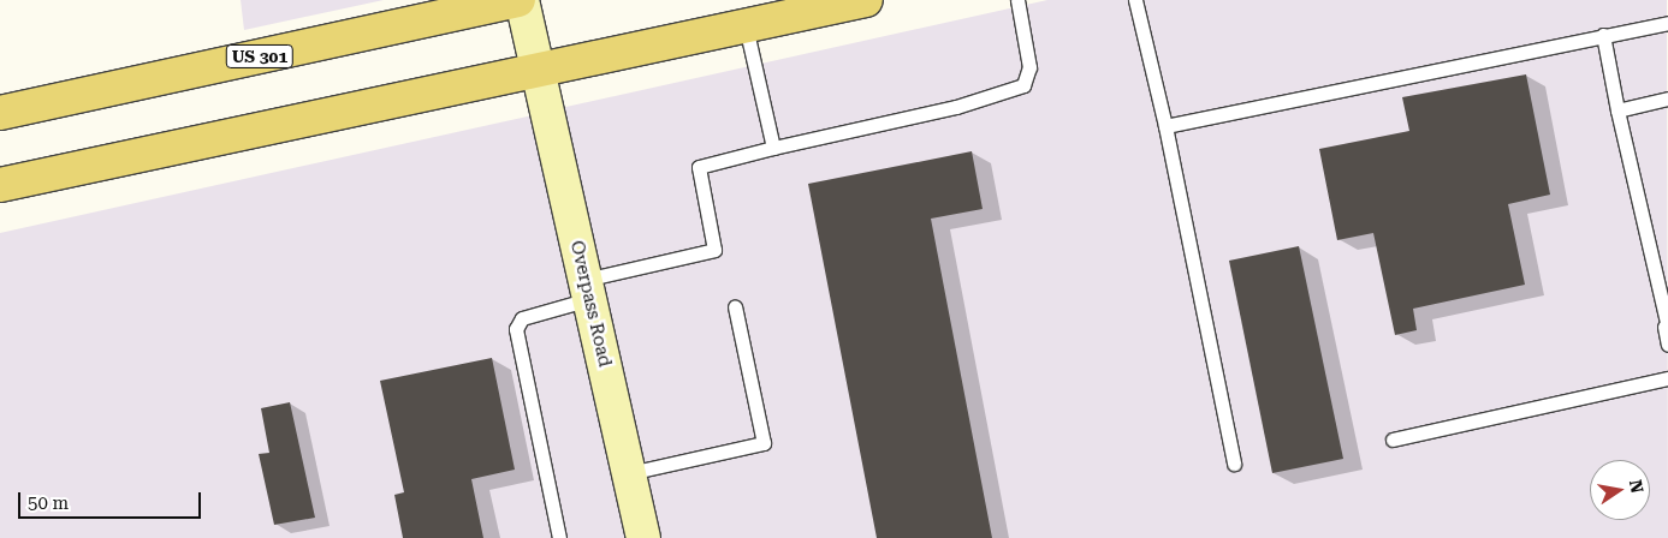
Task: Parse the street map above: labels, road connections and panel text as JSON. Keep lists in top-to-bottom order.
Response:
{
  "streets": {
    "main road": ["US 301", "Overpass Road"]
  },
  "crossings": [
    ["US 301", "Overpass Road"]
  ],
  "scale_bar": "50 m",
  "north": "right"
}
